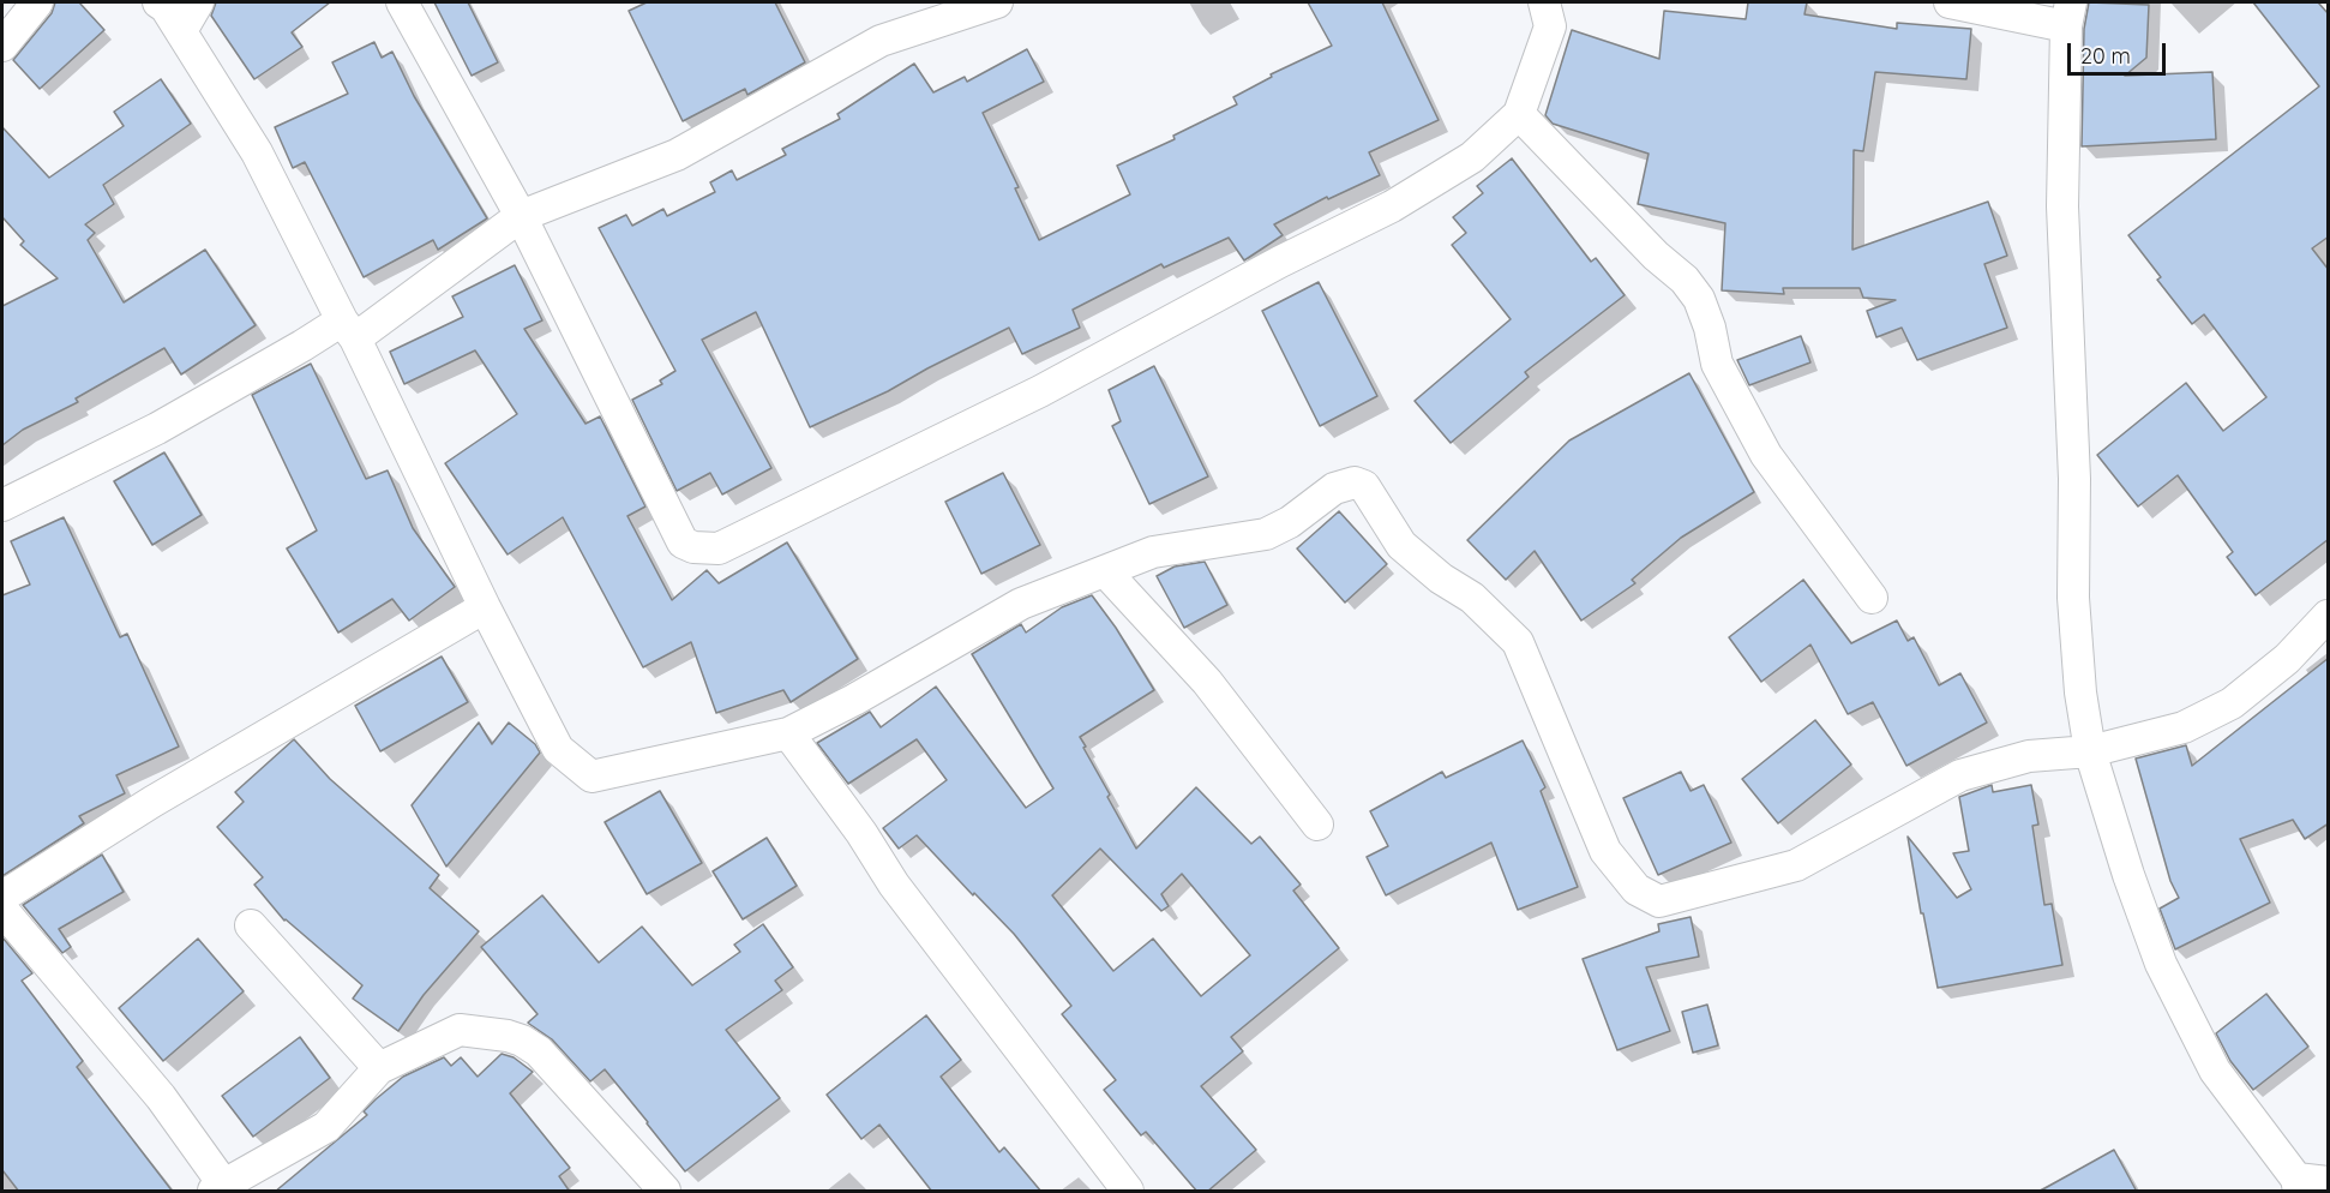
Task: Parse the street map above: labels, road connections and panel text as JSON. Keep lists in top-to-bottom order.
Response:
{
  "scale_bar": "20 m"
}
